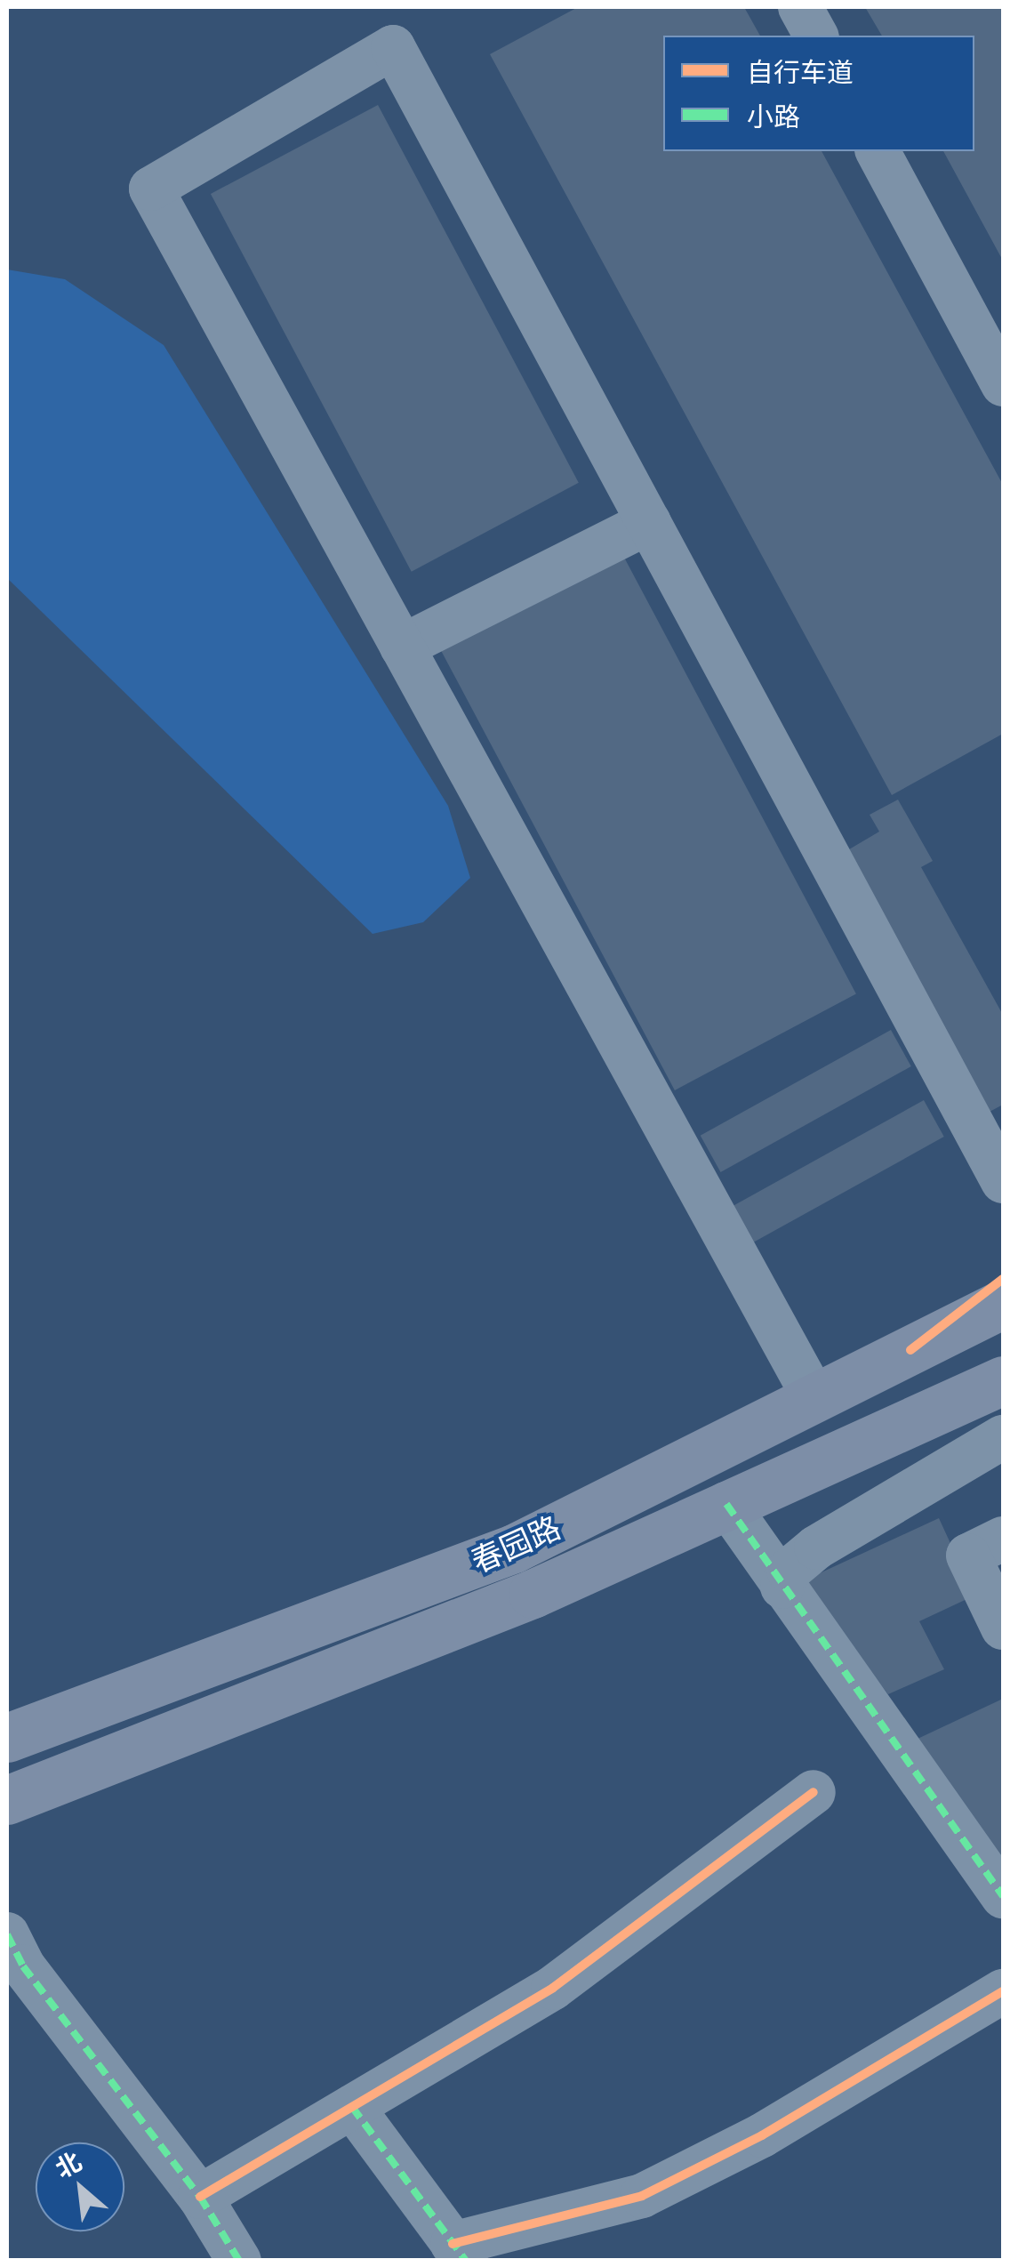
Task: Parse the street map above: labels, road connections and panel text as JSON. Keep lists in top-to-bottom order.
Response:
{
  "streets": {
    "main road": ["春园路"]
  },
  "legend": ["自行车道", "小路"],
  "north": "top left"
}
